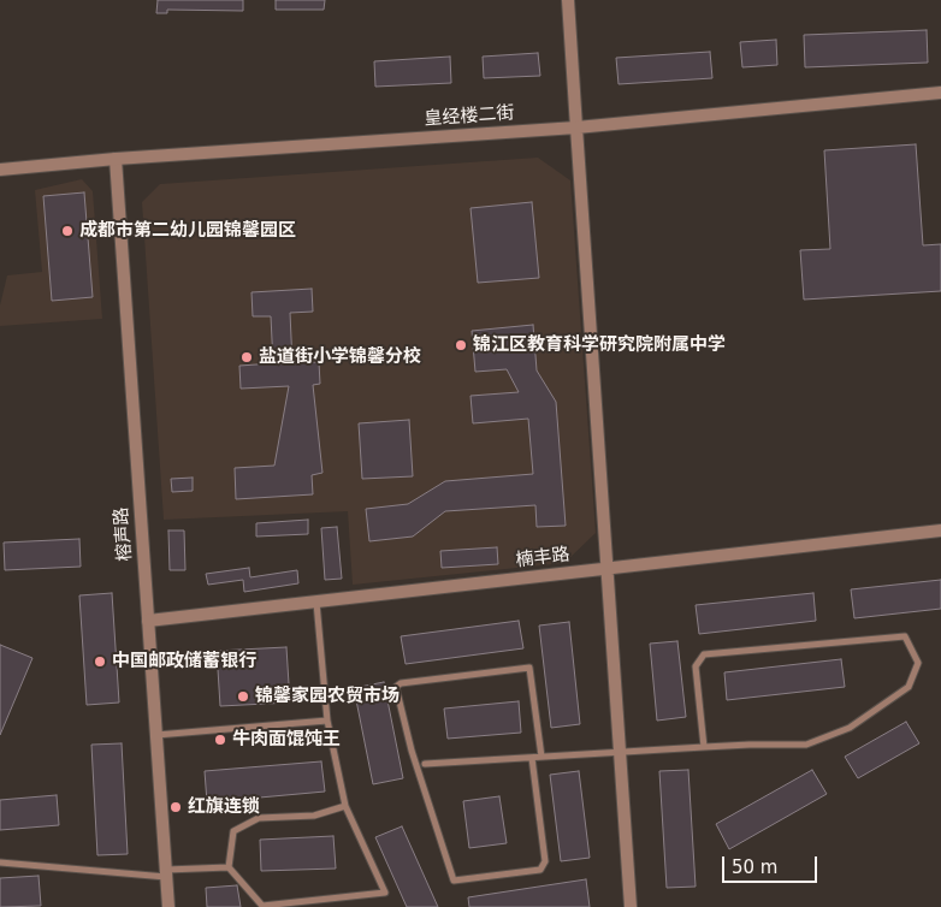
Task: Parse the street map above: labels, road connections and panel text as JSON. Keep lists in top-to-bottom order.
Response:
{
  "streets": {
    "street": ["皇经楼二街", "榕声路", "楠丰路"]
  },
  "crossings": [
    ["皇经楼二街", "榕声路"],
    ["榕声路", "楠丰路"]
  ],
  "places": [
    "成都市第二幼儿园锦馨园区",
    "锦江区教育科学研究院附属中学",
    "盐道街小学锦馨分校",
    "中国邮政储蓄银行",
    "锦馨家园农贸市场",
    "牛肉面馄饨王",
    "红旗连锁"
  ],
  "scale_bar": "50 m"
}
